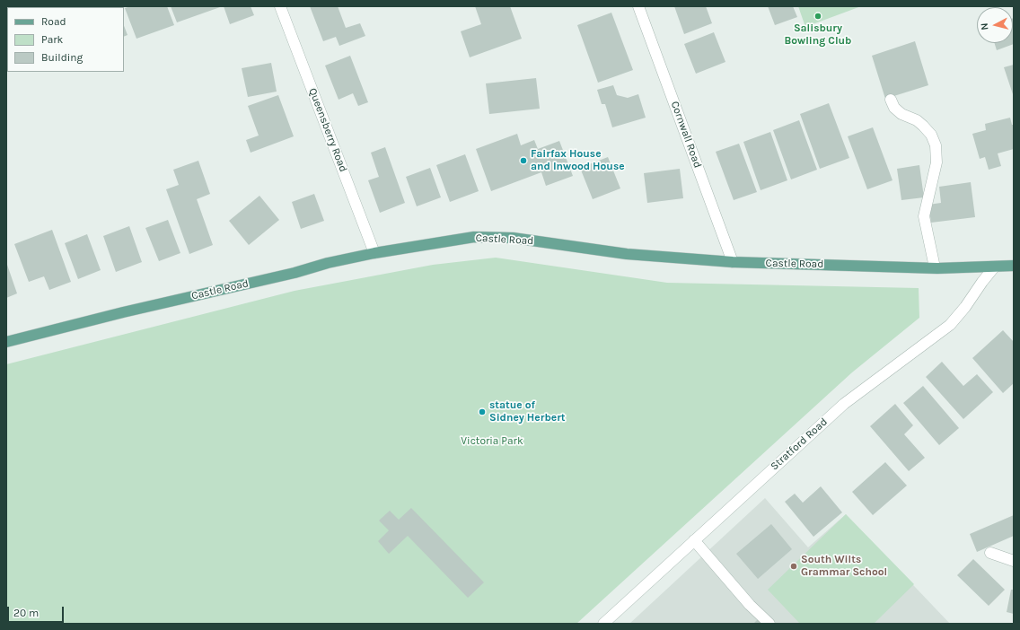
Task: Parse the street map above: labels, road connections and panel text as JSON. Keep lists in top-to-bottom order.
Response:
{
  "streets": {
    "main road": ["Castle Road"],
    "street": ["Queensberry Road", "Cornwall Road", "Stratford Road"]
  },
  "crossings": [
    ["Queensberry Road", "Castle Road"],
    ["Cornwall Road", "Castle Road"],
    ["Castle Road", "Stratford Road"]
  ],
  "parks": ["Victoria Park"],
  "places": [
    "Salisbury Bowling Club",
    "Fairfax House and Inwood House",
    "statue of Sidney Herbert",
    "South Wilts Grammar School"
  ],
  "legend": ["Road", "Park", "Building"],
  "scale_bar": "20 m",
  "north": "left"
}
